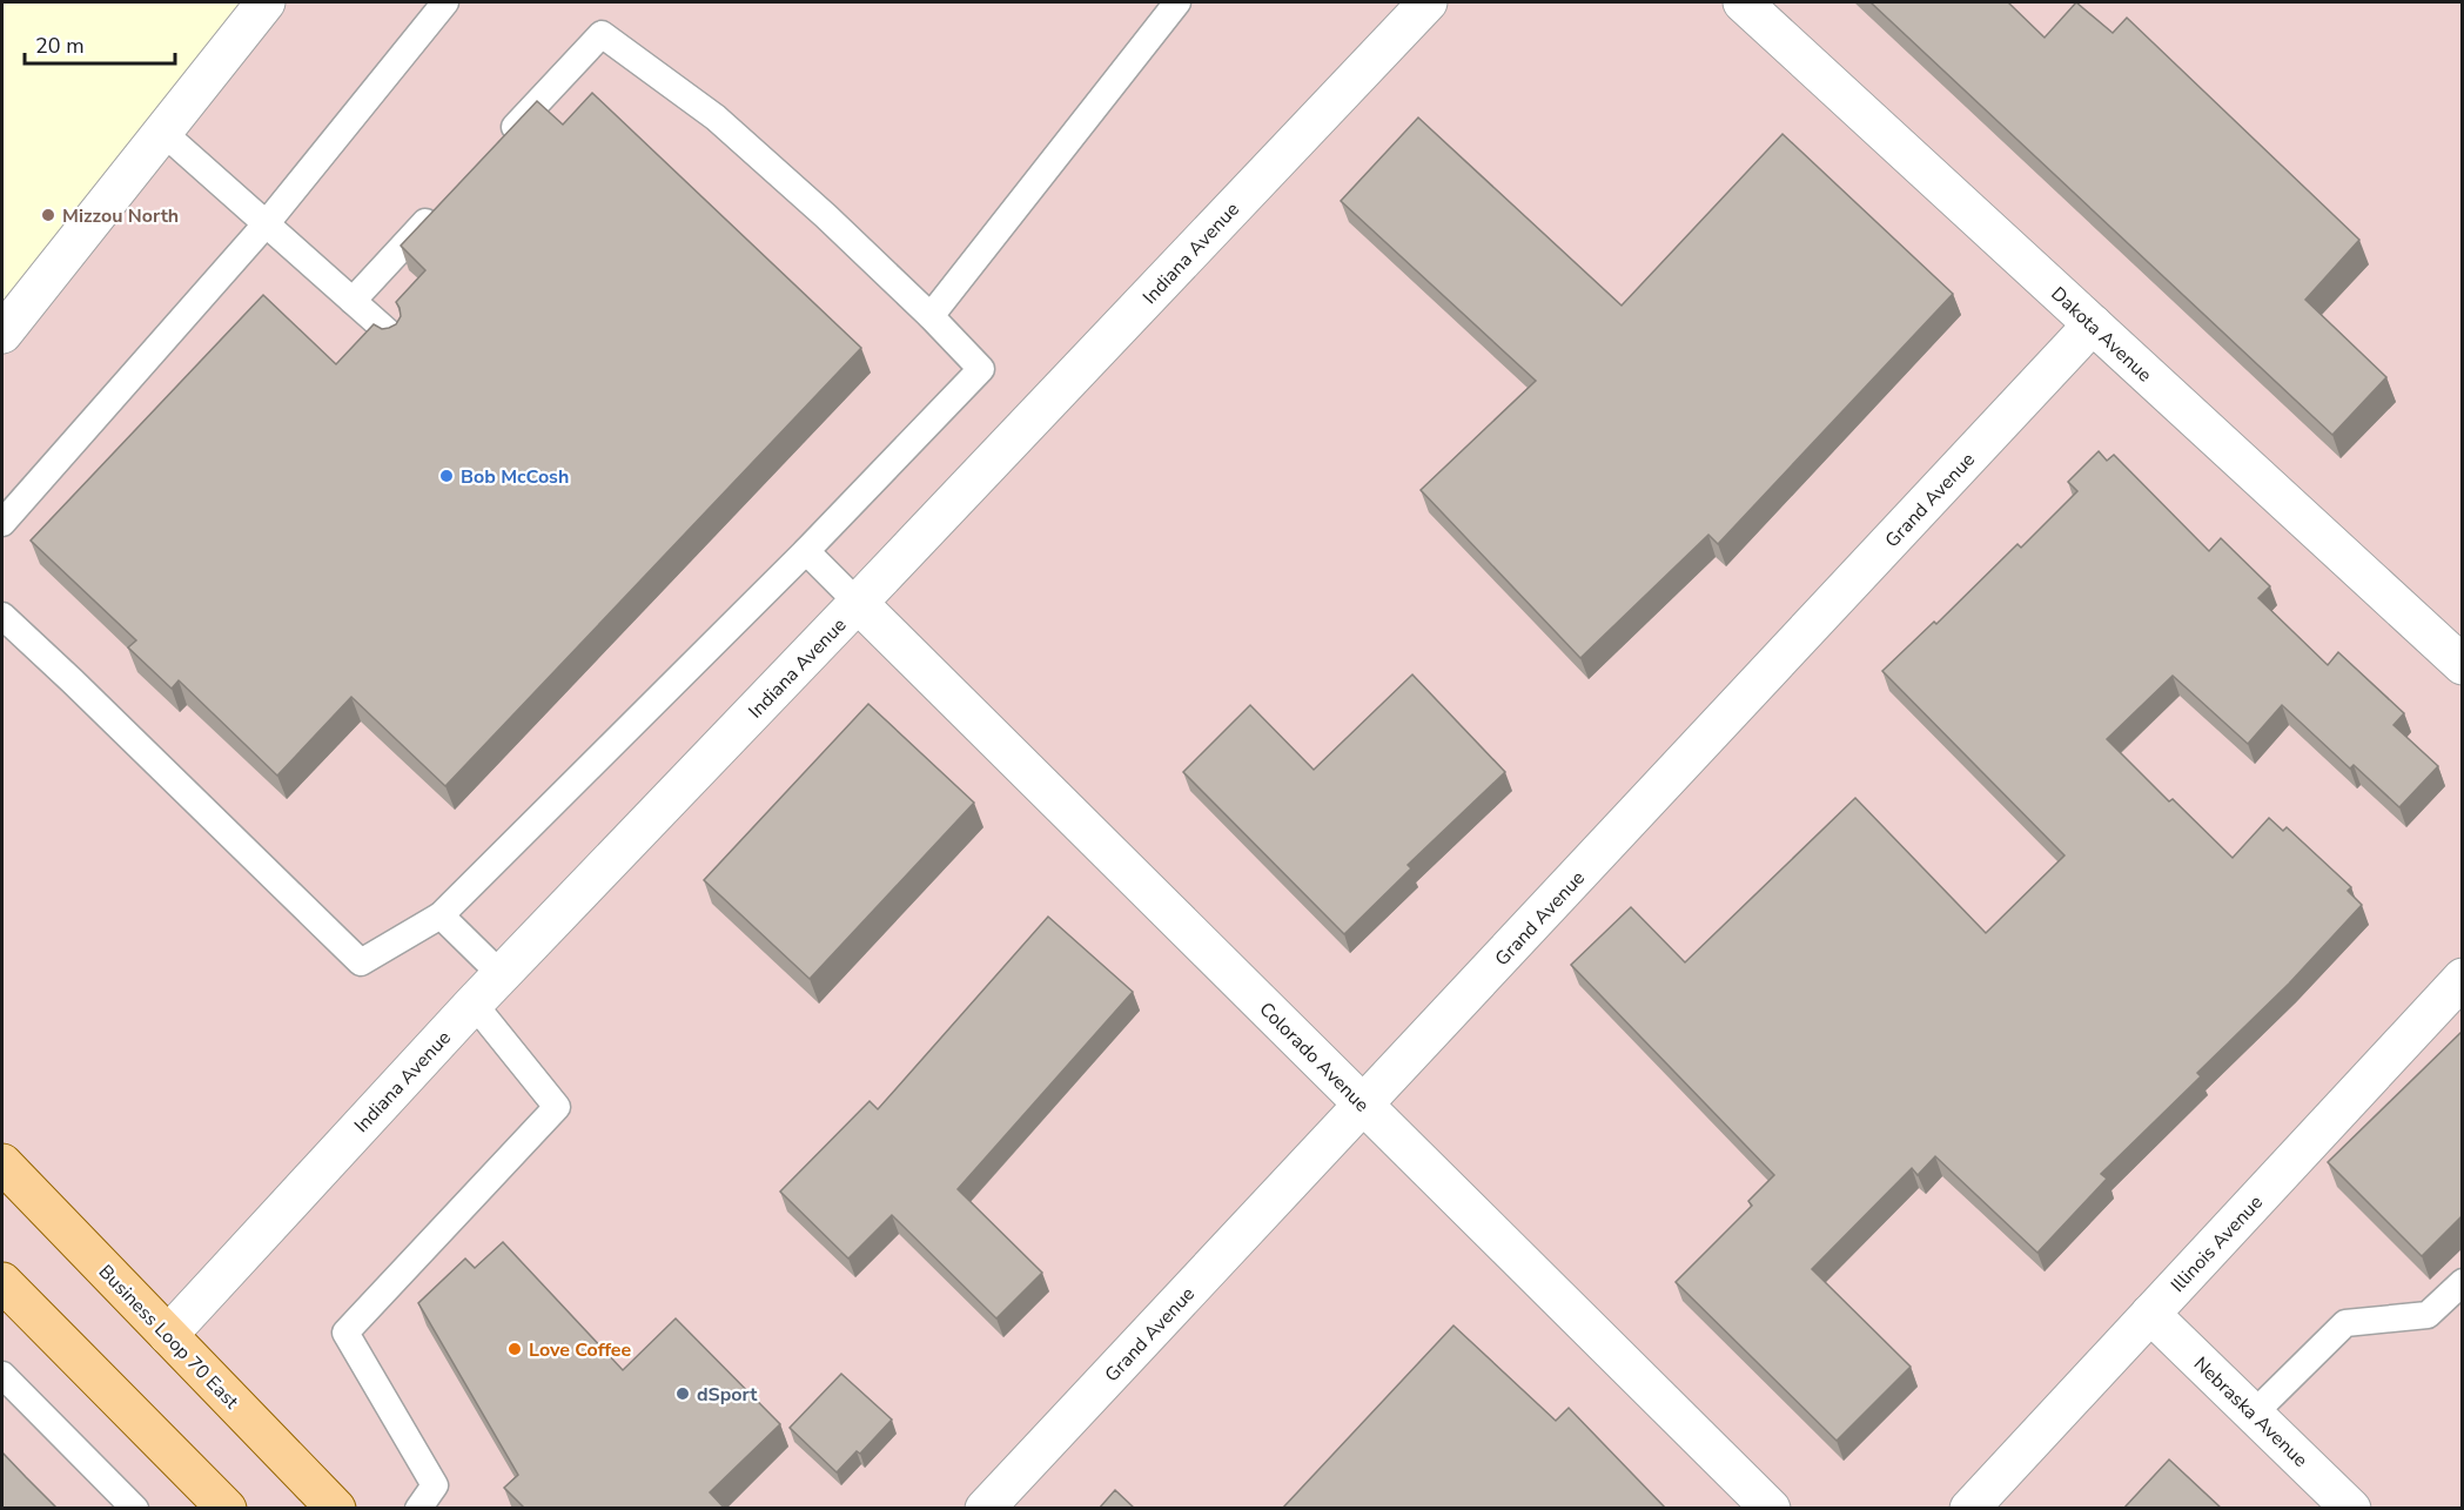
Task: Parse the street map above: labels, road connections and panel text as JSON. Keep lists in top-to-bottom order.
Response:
{
  "streets": {
    "main road": ["Business Loop 70 East"],
    "street": [
      "Indiana Avenue",
      "Dakota Avenue",
      "Grand Avenue",
      "Colorado Avenue",
      "Illinois Avenue",
      "Nebraska Avenue"
    ]
  },
  "crossings": [
    ["Indiana Avenue", "Colorado Avenue"],
    ["Indiana Avenue", "Business Loop 70 East"],
    ["Dakota Avenue", "Grand Avenue"],
    ["Grand Avenue", "Colorado Avenue"],
    ["Illinois Avenue", "Nebraska Avenue"]
  ],
  "places": [
    "Mizzou North",
    "Bob McCosh",
    "Love Coffee",
    "dSport"
  ],
  "scale_bar": "20 m"
}
